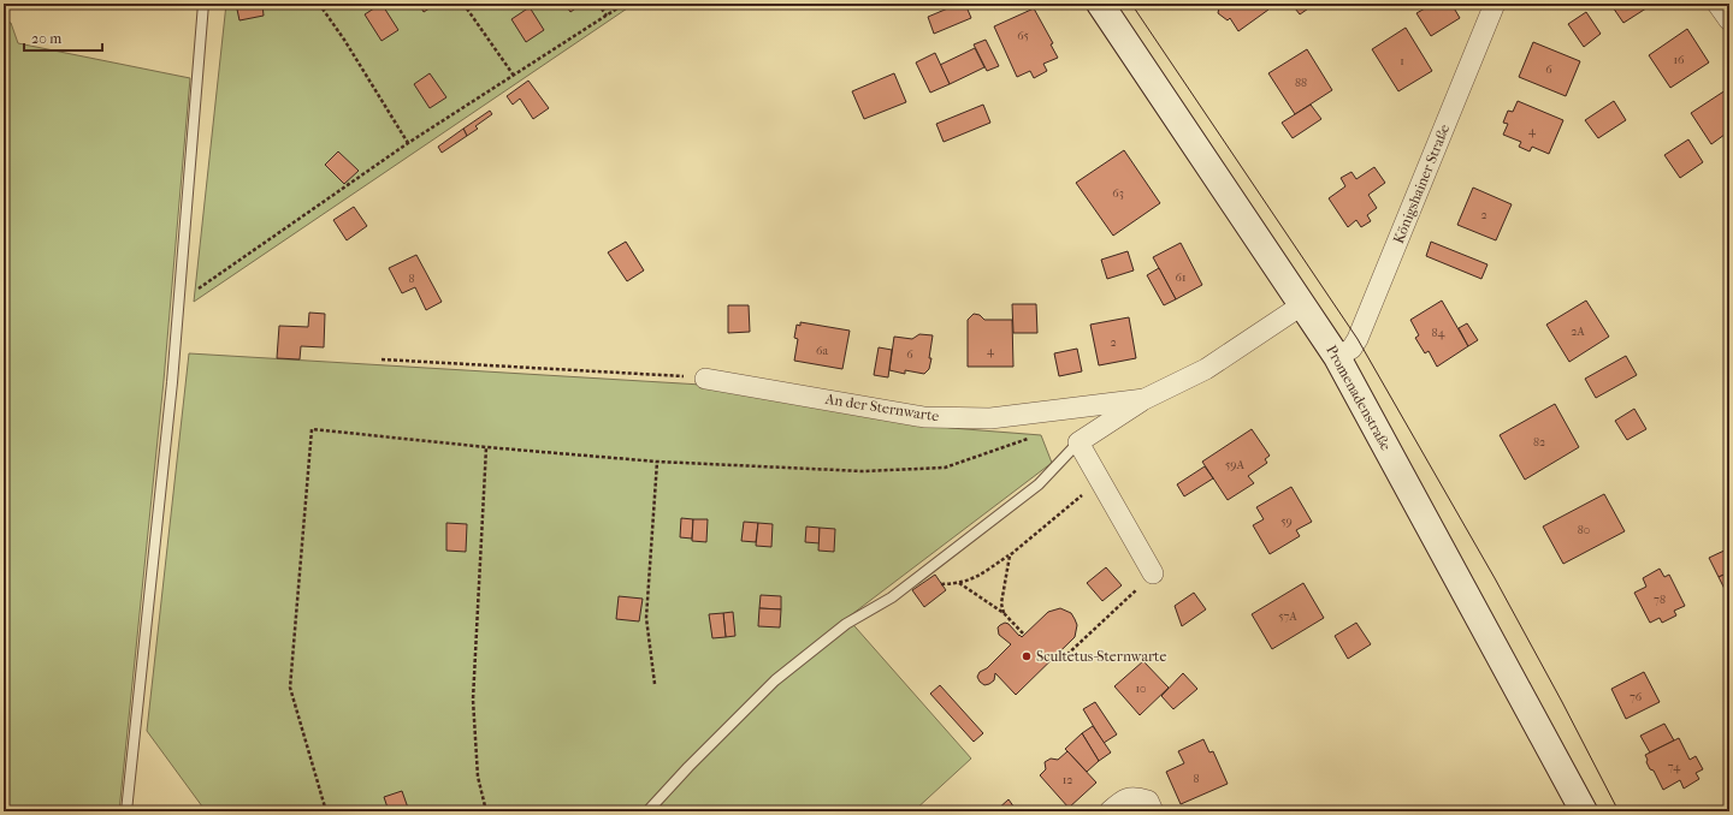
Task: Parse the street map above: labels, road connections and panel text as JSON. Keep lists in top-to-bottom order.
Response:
{
  "streets": {
    "main road": ["Promenadenstraße"],
    "street": ["Königshainer Straße", "An der Sternwarte"]
  },
  "crossings": [
    ["Königshainer Straße", "Promenadenstraße"],
    ["Promenadenstraße", "An der Sternwarte"]
  ],
  "places": ["Scultetus-Sternwarte"],
  "house_numbers": [
    "65",
    "16",
    "1",
    "6",
    "88",
    "4",
    "63",
    "2",
    "61",
    "8",
    "2A",
    "84",
    "2",
    "6a",
    "4",
    "6",
    "82",
    "59A",
    "59",
    "80",
    "78",
    "57A",
    "10",
    "76",
    "74",
    "8",
    "12"
  ],
  "scale_bar": "20 m"
}
